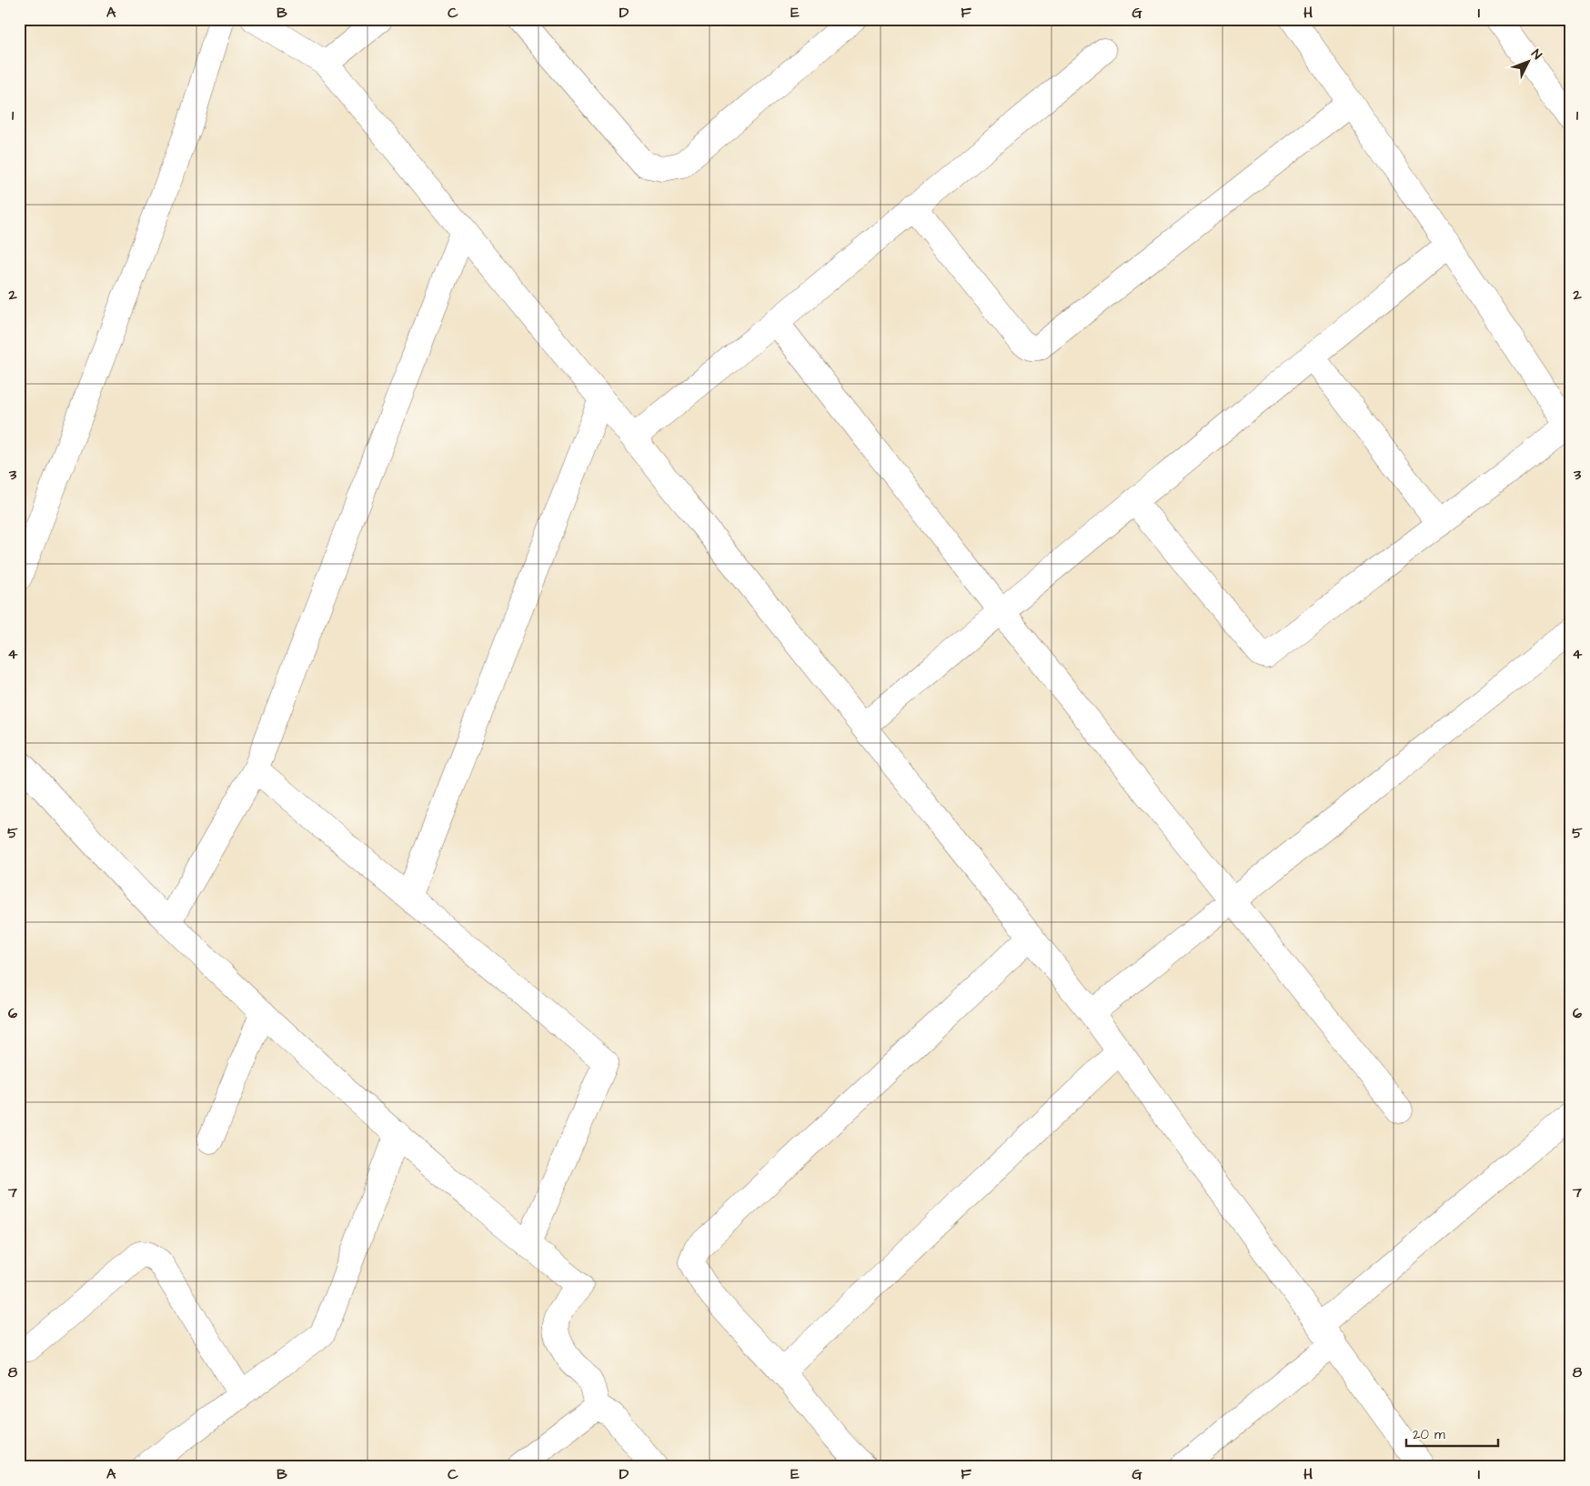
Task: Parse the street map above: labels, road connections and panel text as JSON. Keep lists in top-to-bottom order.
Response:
{
  "scale_bar": "20 m",
  "north": "top right",
  "grid": {
    "columns": [
      "A",
      "B",
      "C",
      "D",
      "E",
      "F",
      "G",
      "H",
      "I"
    ],
    "rows": [
      "1",
      "2",
      "3",
      "4",
      "5",
      "6",
      "7",
      "8"
    ]
  }
}
